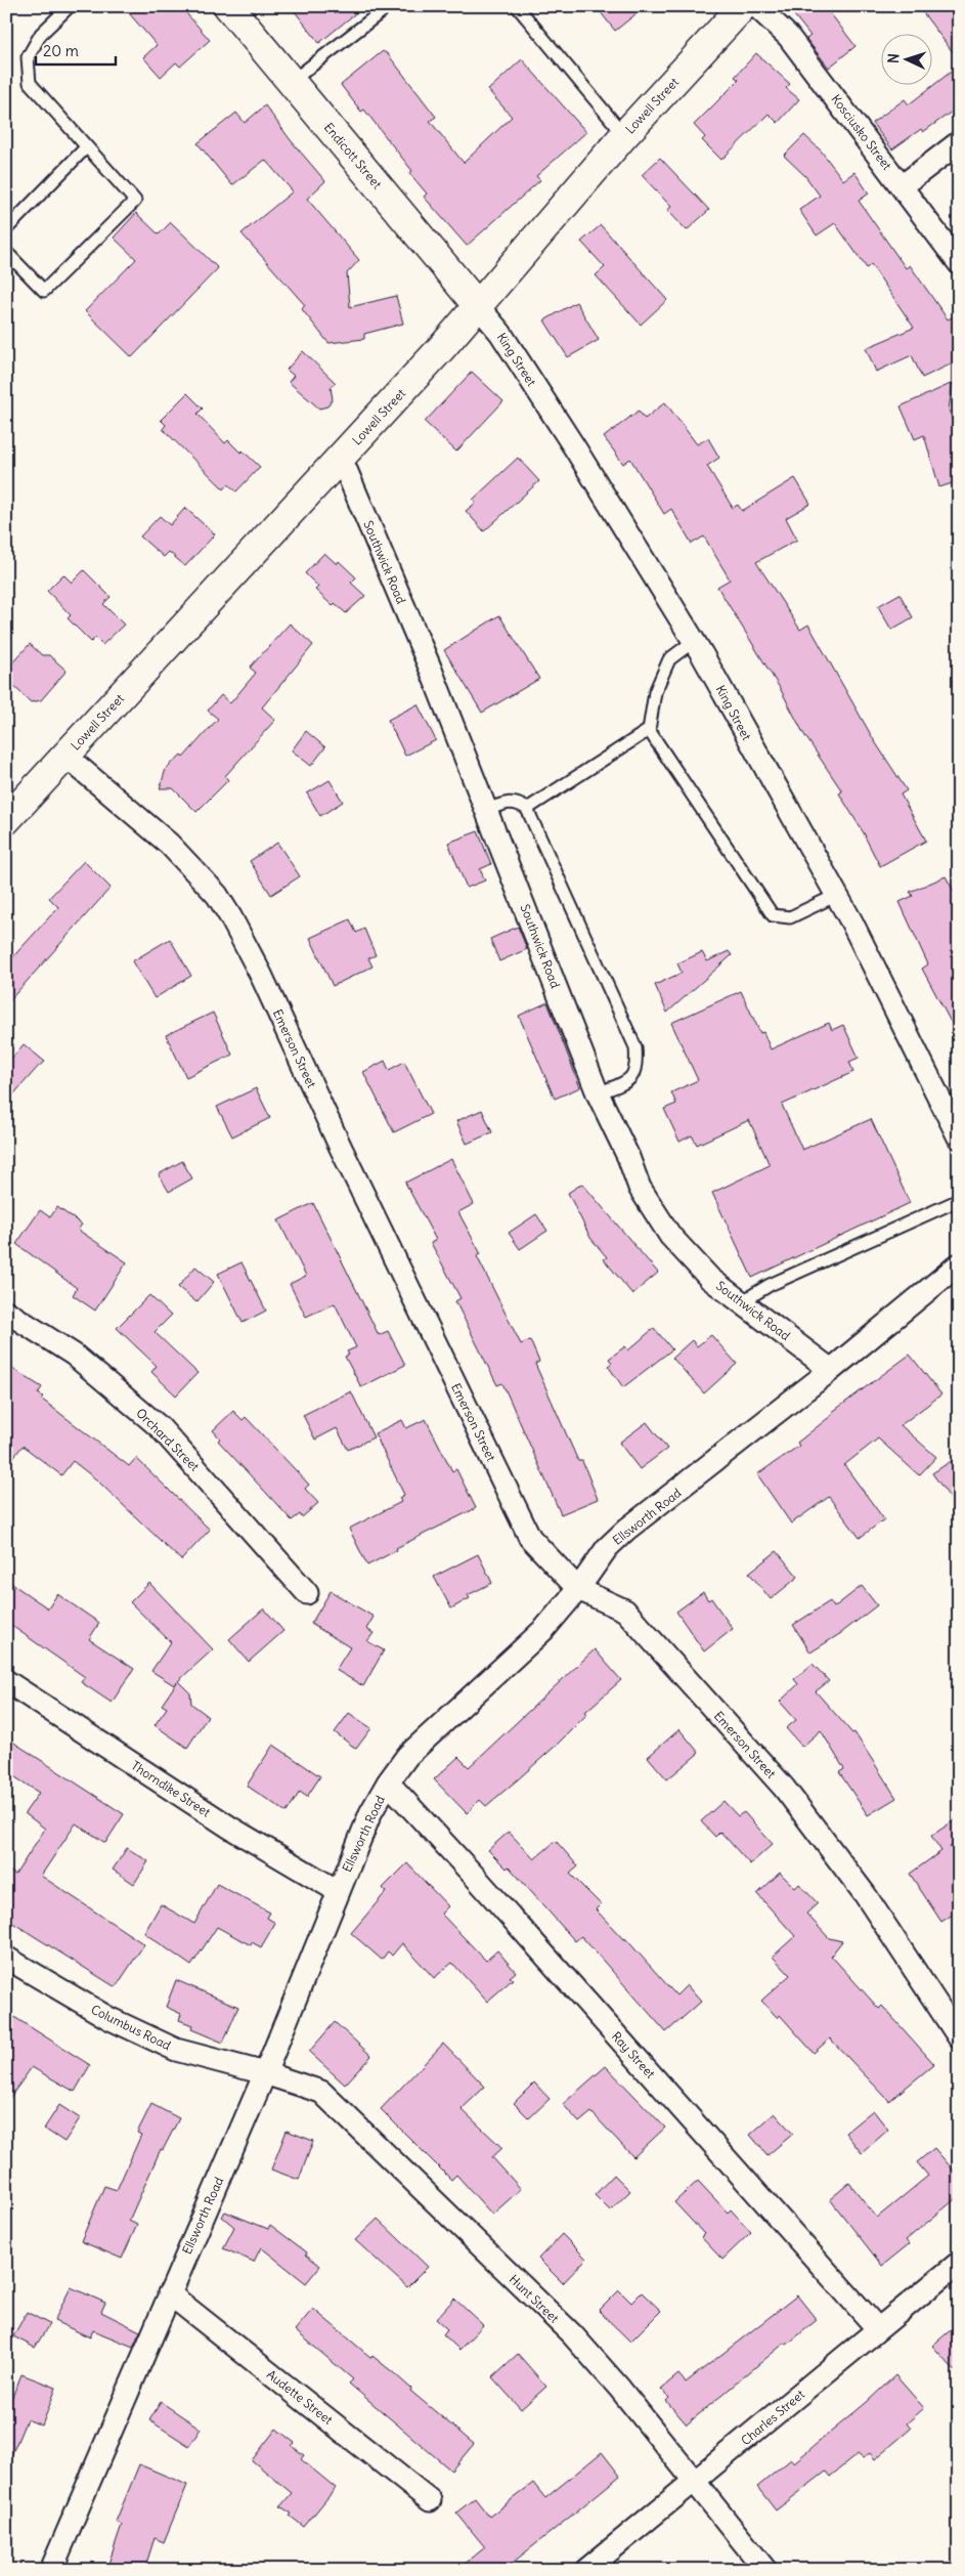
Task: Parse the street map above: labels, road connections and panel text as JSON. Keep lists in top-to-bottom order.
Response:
{
  "streets": {
    "main road": ["Lowell Street", "Endicott Street"],
    "street": [
      "Kosciusko Street",
      "King Street",
      "Southwick Road",
      "Emerson Street",
      "Orchard Street",
      "Ellsworth Road",
      "Thorndike Street",
      "Columbus Road",
      "Ray Street",
      "Hunt Street",
      "Audette Street",
      "Charles Street"
    ]
  },
  "crossings": [
    ["Lowell Street", "Endicott Street"],
    ["Lowell Street", "King Street"],
    ["Lowell Street", "Southwick Road"],
    ["Lowell Street", "Emerson Street"],
    ["Endicott Street", "King Street"],
    ["Southwick Road", "Ellsworth Road"],
    ["Emerson Street", "Ellsworth Road"],
    ["Ellsworth Road", "Thorndike Street"],
    ["Ellsworth Road", "Columbus Road"],
    ["Ellsworth Road", "Ray Street"],
    ["Ellsworth Road", "Hunt Street"],
    ["Ellsworth Road", "Audette Street"],
    ["Columbus Road", "Hunt Street"],
    ["Ray Street", "Charles Street"],
    ["Hunt Street", "Charles Street"]
  ],
  "scale_bar": "20 m",
  "north": "left"
}
